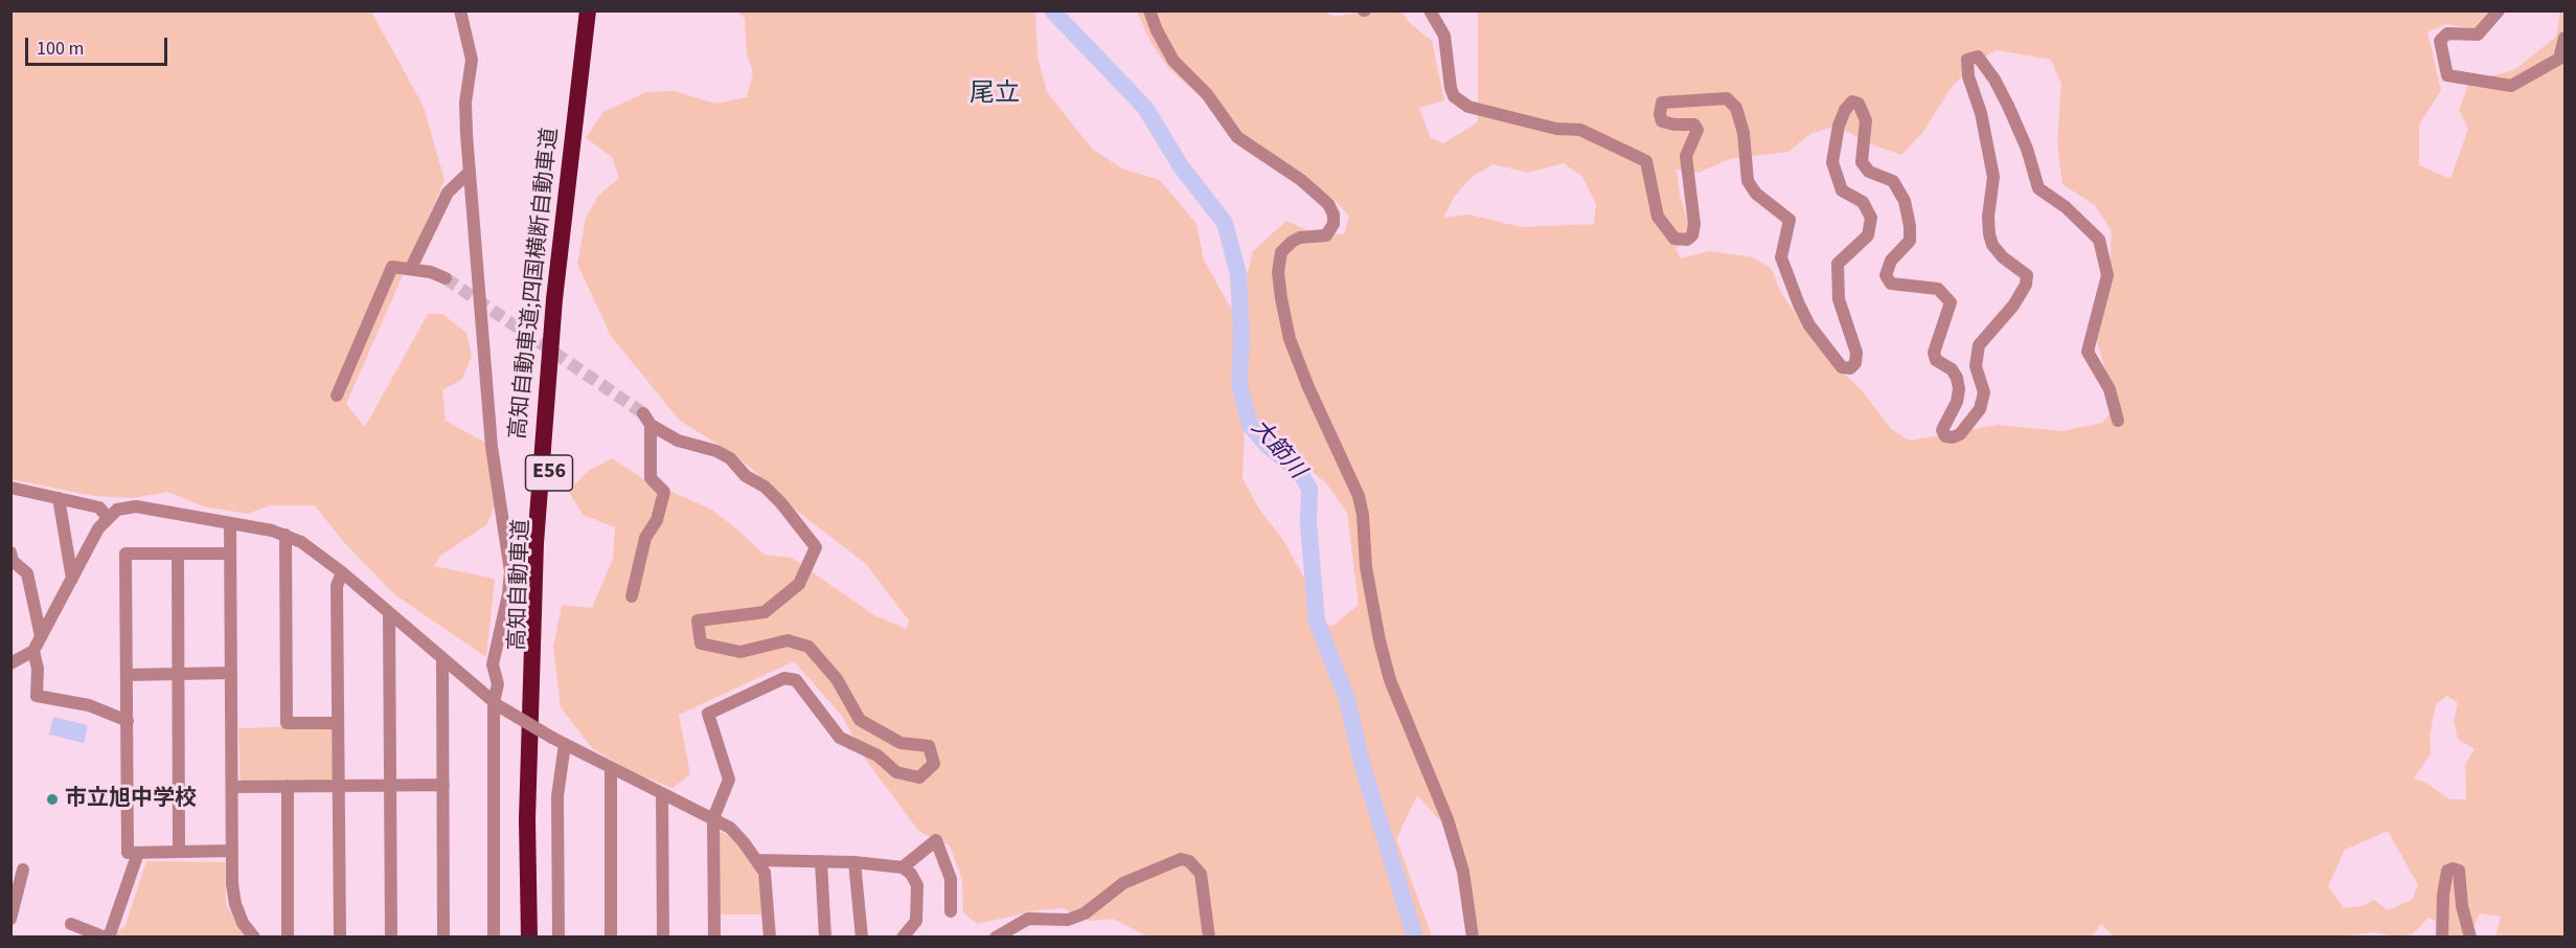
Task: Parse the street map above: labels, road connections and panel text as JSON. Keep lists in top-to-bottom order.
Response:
{
  "streets": {
    "highway": ["高知自動車道;四国横断自動車道", "E56", "高知自動車道"]
  },
  "districts": ["尾立"],
  "water": ["大節川"],
  "places": ["市立旭中学校"],
  "scale_bar": "100 m"
}
